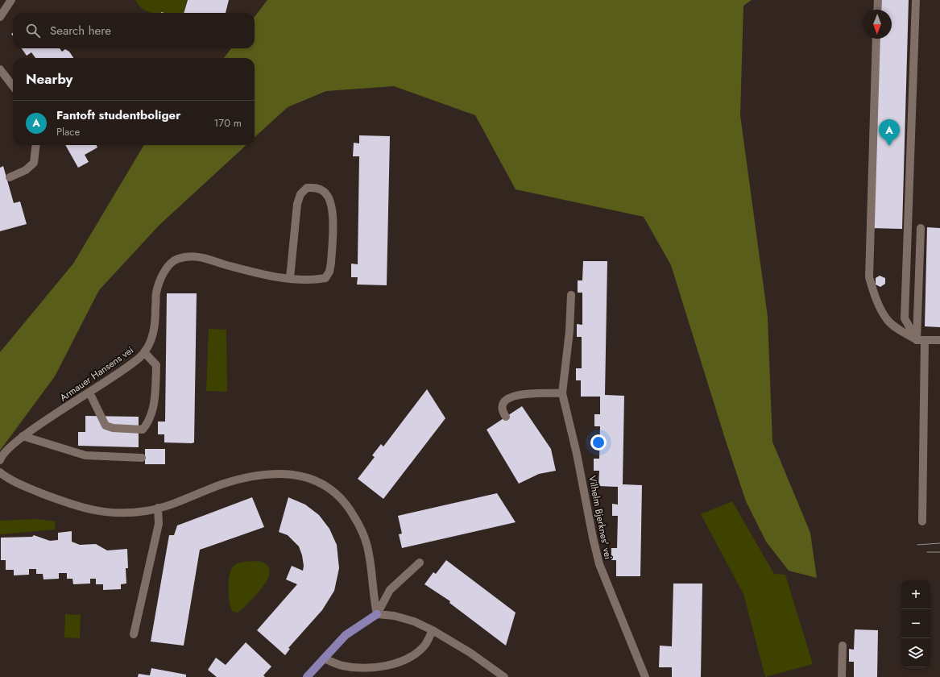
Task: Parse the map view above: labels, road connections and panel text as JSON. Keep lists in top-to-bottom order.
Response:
{
  "streets": {
    "street": ["Armauer Hansens vei", "Vilhelm Bjerknes' vei"]
  },
  "north": "bottom",
  "page": {
    "search": "Search here",
    "heading": "Nearby",
    "list": [
      {
        "mark": "A",
        "name": "Fantoft studentboliger",
        "note": "Place",
        "value": "170 m"
      }
    ],
    "pins": "A",
    "map_buttons": ["+", "−"]
  }
}
